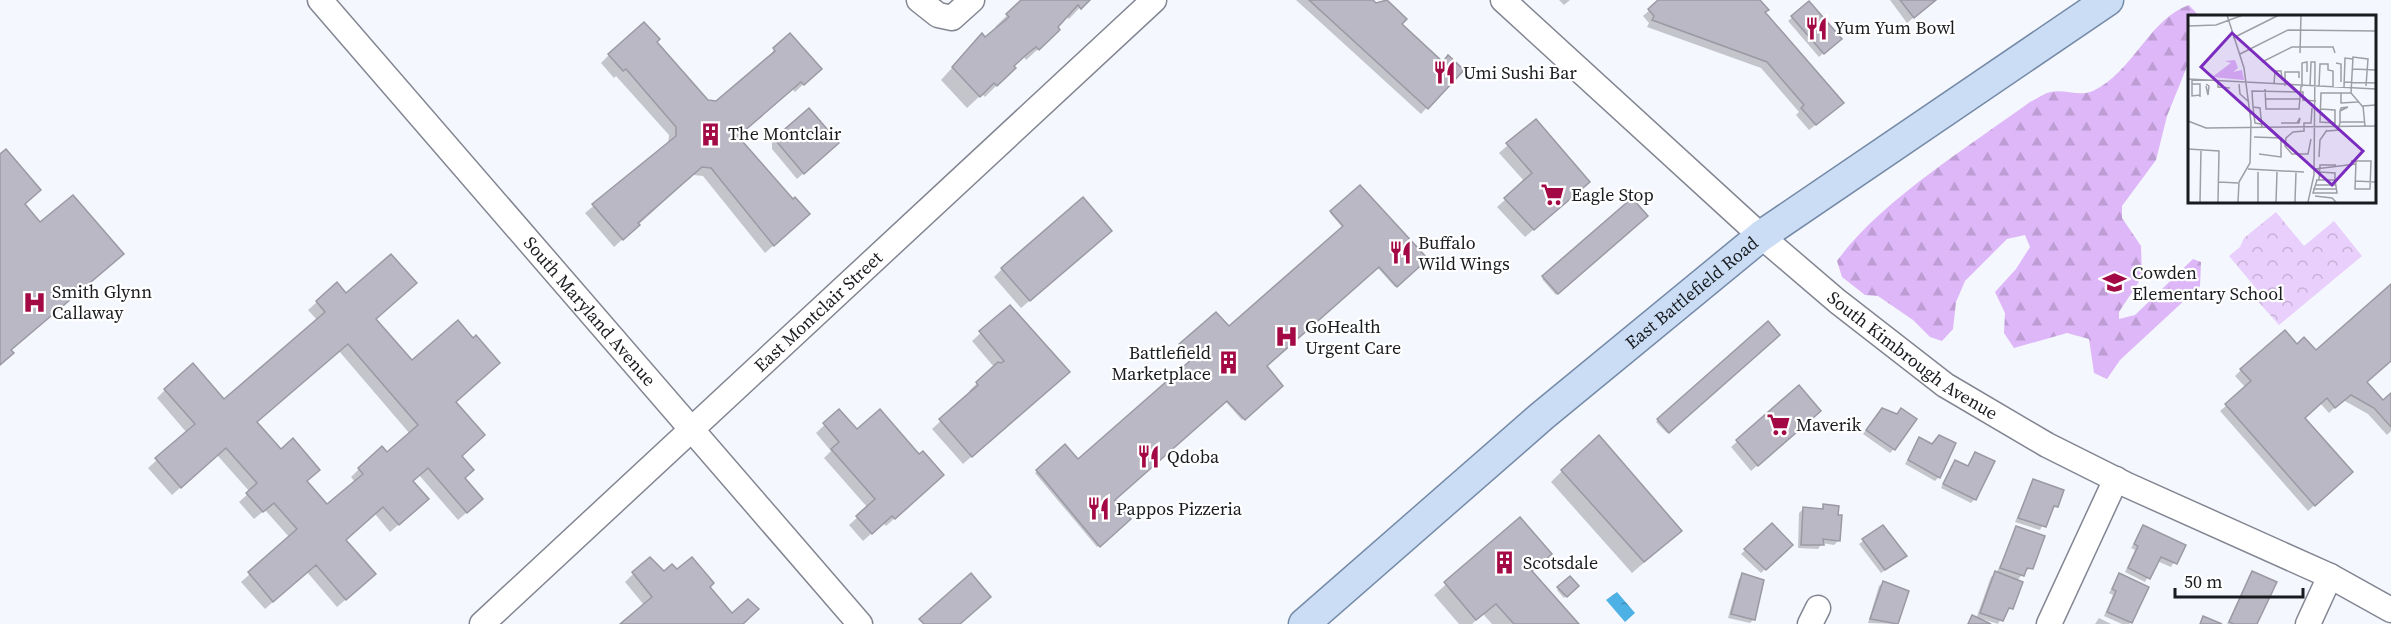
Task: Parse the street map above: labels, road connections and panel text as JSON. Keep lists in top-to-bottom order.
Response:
{
  "streets": {
    "main road": ["East Battlefield Road"],
    "street": ["East Montclair Street", "South Maryland Avenue", "South Kimbrough Avenue"]
  },
  "crossings": [
    ["East Battlefield Road", "South Kimbrough Avenue"],
    ["East Montclair Street", "South Maryland Avenue"]
  ],
  "places": {
    "restaurant": [
      "Yum Yum Bowl",
      "Umi Sushi Bar",
      "Buffalo Wild Wings",
      "Qdoba",
      "Pappos Pizzeria"
    ],
    "building": ["The Montclair", "Battlefield Marketplace", "Scotsdale"],
    "supermarket": ["Eagle Stop", "Maverik"],
    "school or university": ["Cowden Elementary School"],
    "hospital": ["Smith Glynn Callaway", "GoHealth Urgent Care"]
  },
  "scale_bar": "50 m"
}
